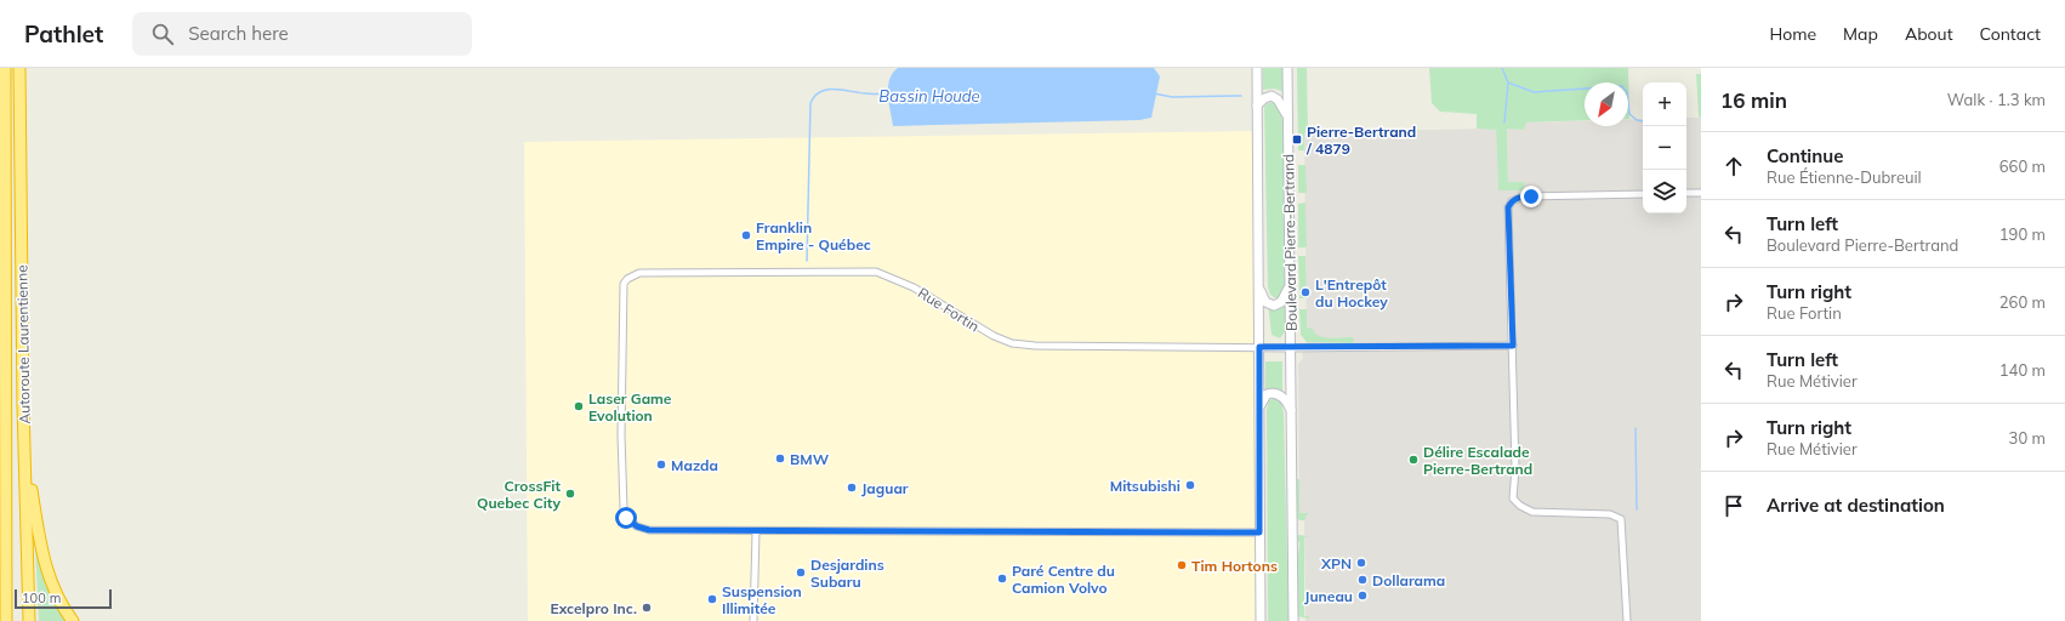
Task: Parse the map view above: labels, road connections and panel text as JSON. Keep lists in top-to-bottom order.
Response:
{
  "streets": {
    "highway": ["Autoroute Laurentienne"],
    "main road": ["Boulevard Pierre-Bertrand"],
    "street": ["Rue Fortin"]
  },
  "crossings": [
    ["Boulevard Pierre-Bertrand", "Rue Fortin"]
  ],
  "water": ["Bassin Houde"],
  "places": {
    "transit": ["Pierre-Bertrand / 4879"],
    "other": [
      "Franklin Empire - Québec",
      "L'Entrepôt du Hockey",
      "Laser Game Evolution",
      "BMW",
      "Délire Escalade Pierre-Bertrand",
      "Mazda",
      "Mitsubishi",
      "Jaguar",
      "CrossFit Quebec City",
      "XPN",
      "Tim Hortons",
      "Desjardins Subaru",
      "Paré Centre du Camion Volvo",
      "Dollarama",
      "Juneau",
      "Suspension Illimitée",
      "Excelpro Inc."
    ]
  },
  "scale_bar": "100 m",
  "north": "bottom left",
  "page": {
    "header": "Pathlet",
    "search": "Search here",
    "nav": [
      "Home",
      "Map",
      "About",
      "Contact"
    ],
    "heading": ["16 min", "Walk · 1.3 km"],
    "map_buttons": ["+", "−"],
    "list": [
      ["Continue", "Rue Étienne-Dubreuil", "660 m"],
      ["Turn left", "Boulevard Pierre-Bertrand", "190 m"],
      ["Turn right", "Rue Fortin", "260 m"],
      ["Turn left", "Rue Métivier", "140 m"],
      ["Turn right", "Rue Métivier", "30 m"],
      "Arrive at destination"
    ],
    "scale": "100 m"
  }
}
